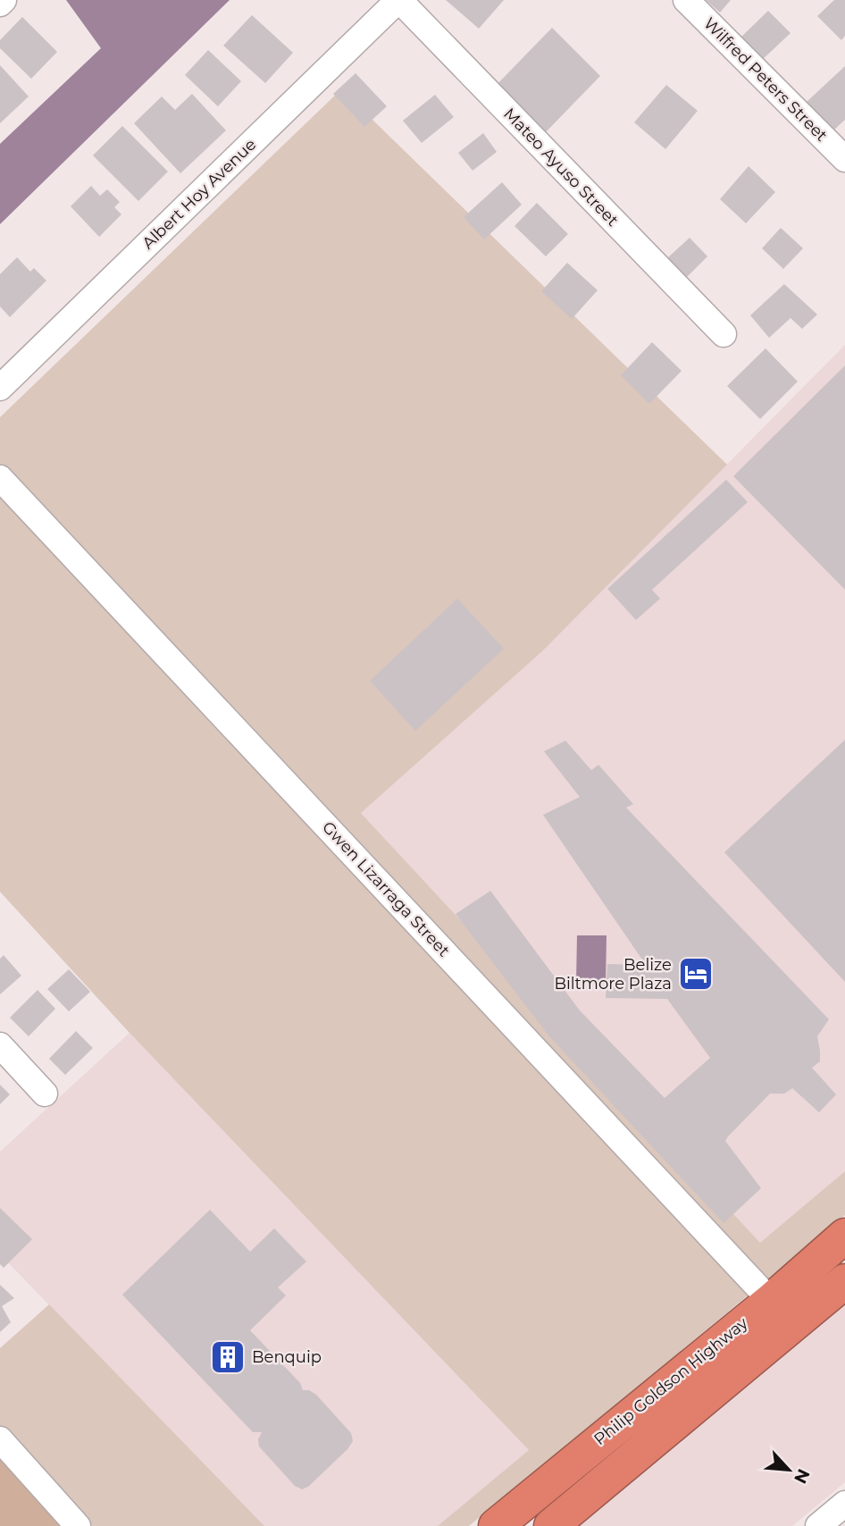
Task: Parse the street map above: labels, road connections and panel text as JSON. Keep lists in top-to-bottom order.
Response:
{
  "streets": {
    "highway": ["Philip Goldson Highway"],
    "street": [
      "Wilfred Peters Street",
      "Mateo Ayuso Street",
      "Albert Hoy Avenue",
      "Gwen Lizarraga Street"
    ]
  },
  "crossings": [
    ["Mateo Ayuso Street", "Albert Hoy Avenue"],
    ["Gwen Lizarraga Street", "Philip Goldson Highway"]
  ],
  "places": {
    "hotel": ["Belize Biltmore Plaza"],
    "building": ["Benquip"]
  },
  "north": "bottom right"
}
